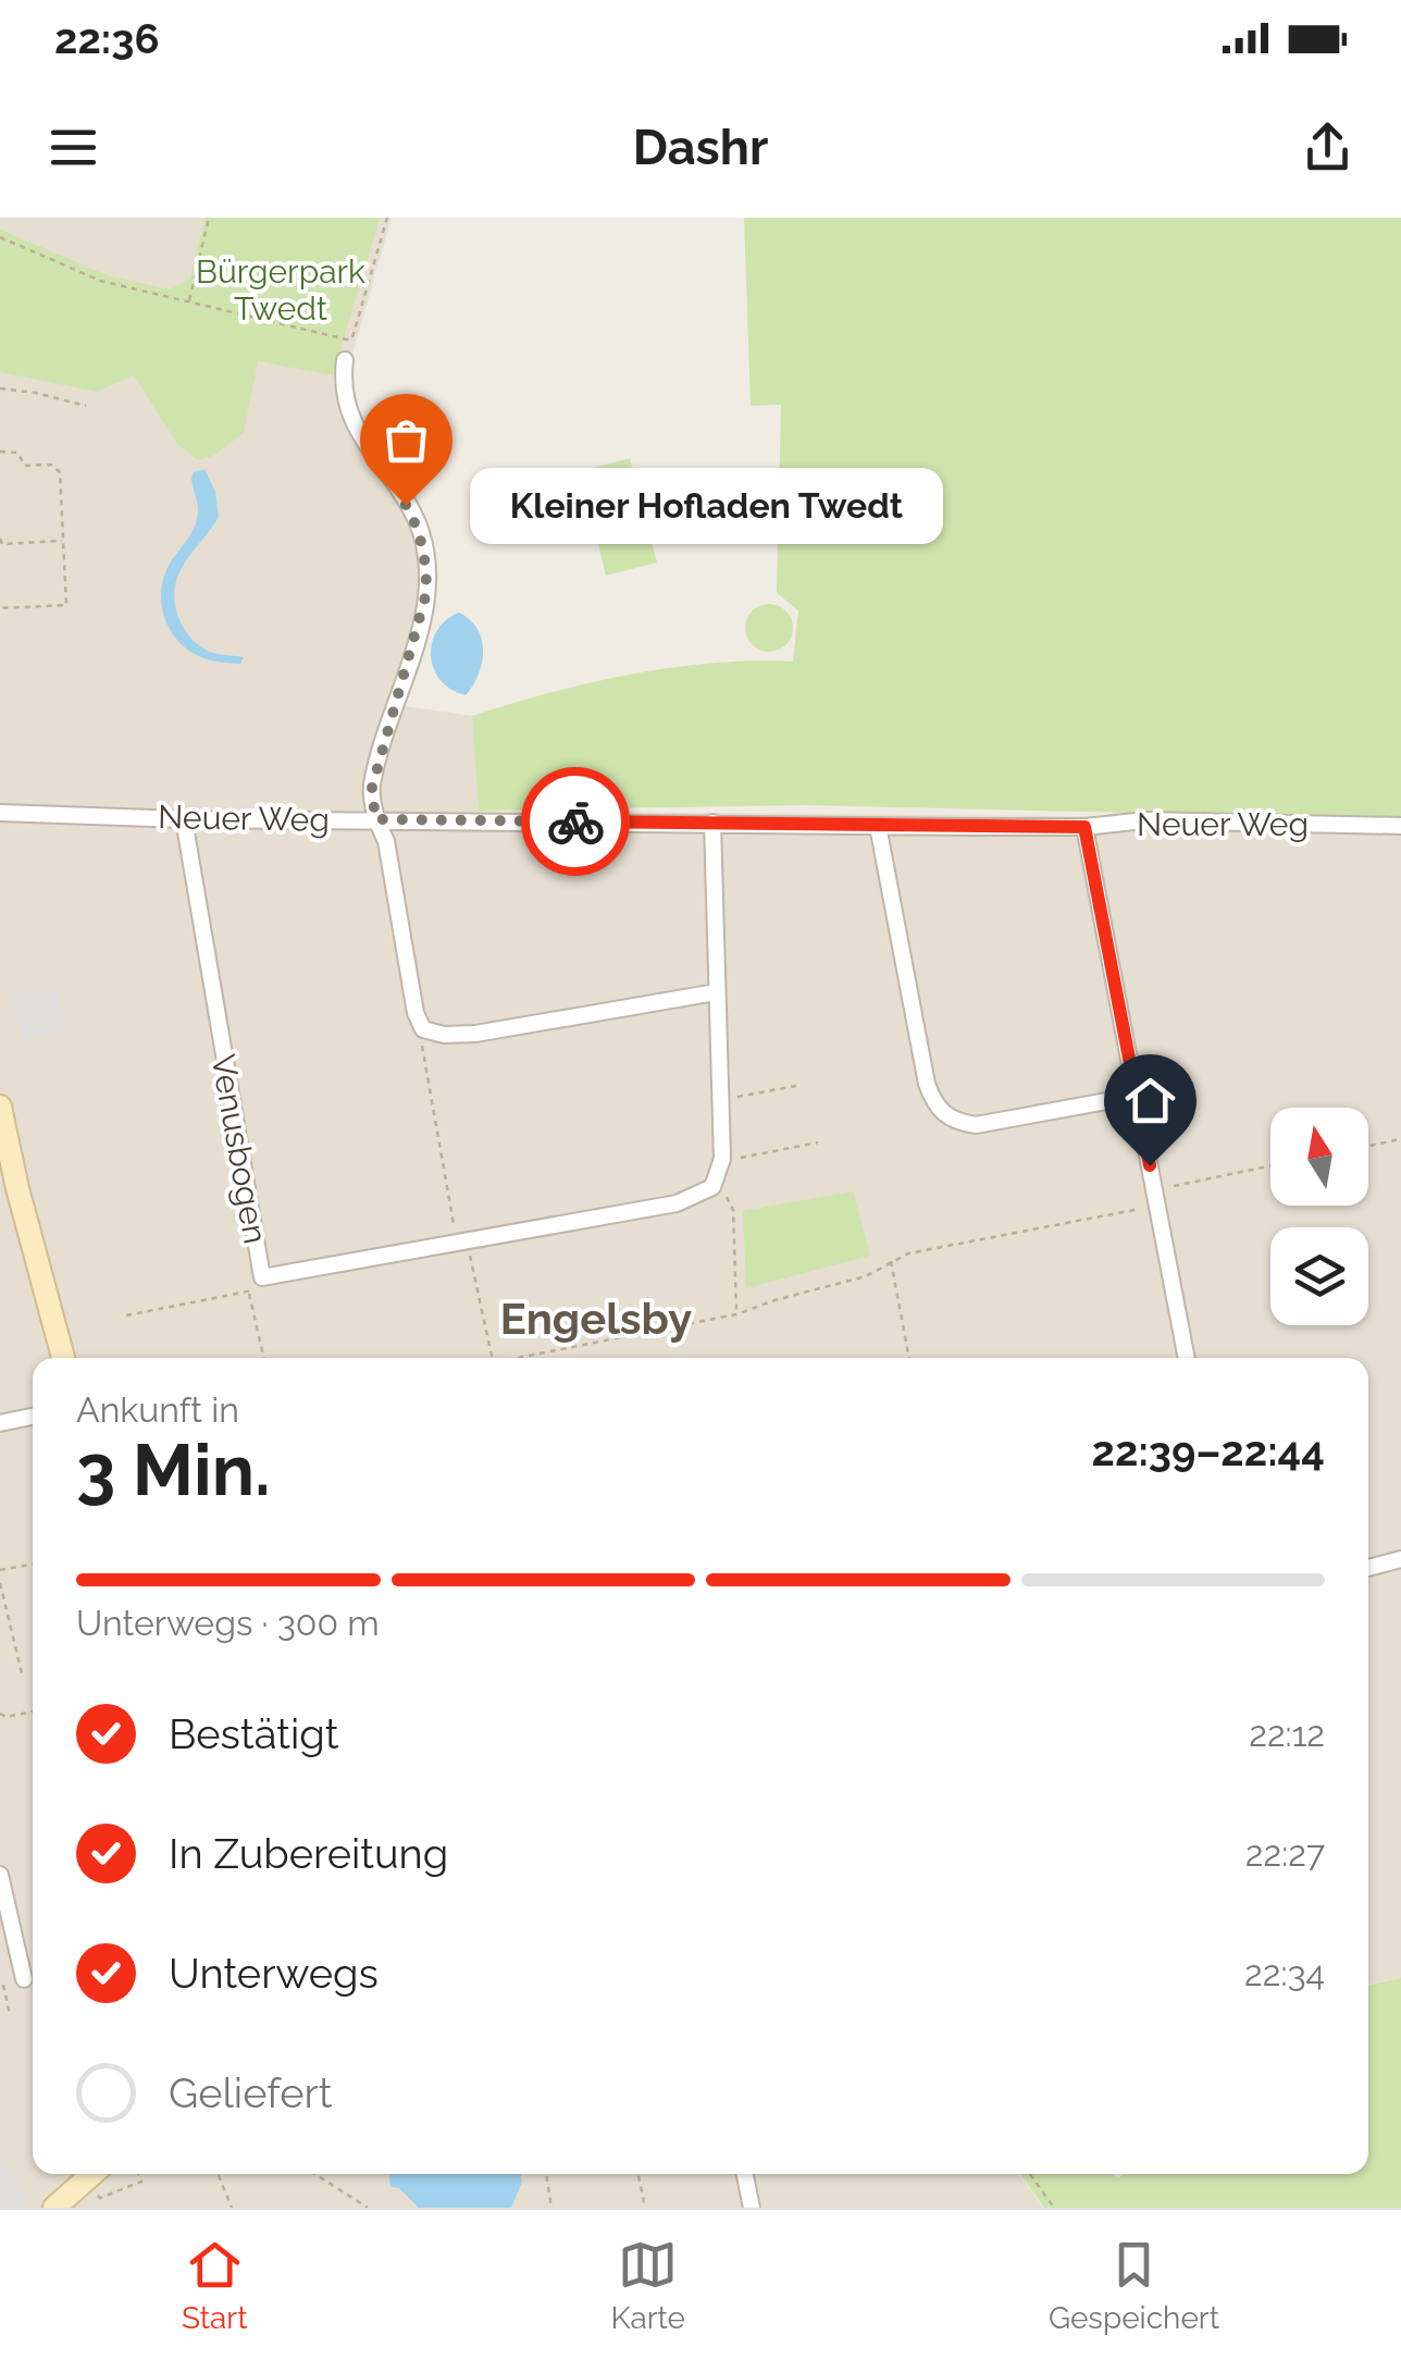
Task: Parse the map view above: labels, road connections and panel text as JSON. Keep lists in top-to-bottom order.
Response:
{
  "streets": {
    "street": ["Neuer Weg", "Venusbogen"]
  },
  "crossings": [
    ["Neuer Weg", "Venusbogen"]
  ],
  "districts": ["Engelsby"],
  "parks": ["Bürgerpark Twedt"],
  "places": ["Kleiner Hofladen Twedt"],
  "north": "top",
  "page": {
    "status": "22:36",
    "header": "Dashr",
    "bubble": "Kleiner Hofladen Twedt",
    "heading": ["3 Min.", "Ankunft in", "22:39–22:44"],
    "bar": "Unterwegs · 300 m",
    "list": [
      ["Bestätigt", "22:12"],
      ["In Zubereitung", "22:27"],
      ["Unterwegs", "22:34"],
      "Geliefert"
    ],
    "tabs": ["Start", "Karte", "Gespeichert"]
  }
}
